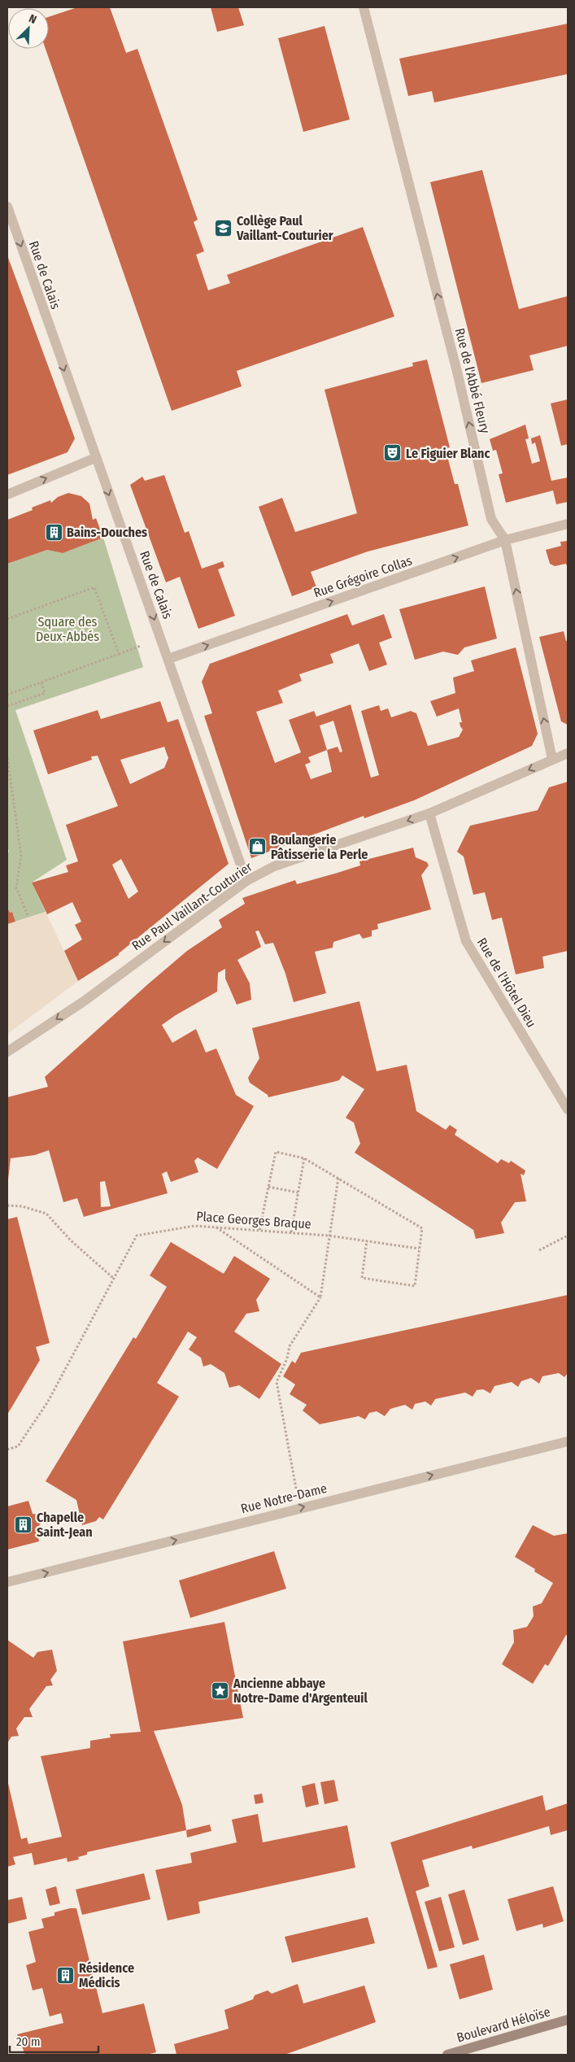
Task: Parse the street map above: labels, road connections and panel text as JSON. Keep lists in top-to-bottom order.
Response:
{
  "streets": {
    "main road": ["Boulevard Héloïse"],
    "street": [
      "Rue de Calais",
      "Rue de l'Abbé Fleury",
      "Rue Grégoire Collas",
      "Rue Paul Vaillant-Couturier",
      "Rue de l'Hôtel Dieu",
      "Rue Notre-Dame"
    ],
    "path": ["Place Georges Braque"]
  },
  "crossings": [
    ["Rue de Calais", "Rue Grégoire Collas"],
    ["Rue de Calais", "Rue Paul Vaillant-Couturier"],
    ["Rue de l'Abbé Fleury", "Rue Grégoire Collas"],
    ["Rue de l'Abbé Fleury", "Rue Paul Vaillant-Couturier"],
    ["Rue Paul Vaillant-Couturier", "Rue de l'Hôtel Dieu"]
  ],
  "one_way": [
    "Rue de Calais",
    "Rue de l'Abbé Fleury",
    "Rue Grégoire Collas",
    "Rue Paul Vaillant-Couturier",
    "Rue Notre-Dame"
  ],
  "parks": ["Square des Deux-Abbés"],
  "places": {
    "school or university": ["Collège Paul Vaillant-Couturier"],
    "theatre": ["Le Figuier Blanc"],
    "building": ["Bains-Douches", "Chapelle Saint-Jean", "Résidence Médicis"],
    "shop": ["Boulangerie Pâtisserie la Perle"],
    "place": ["Ancienne abbaye Notre-Dame d'Argenteuil"]
  },
  "scale_bar": "20 m",
  "north": "top right"
}
